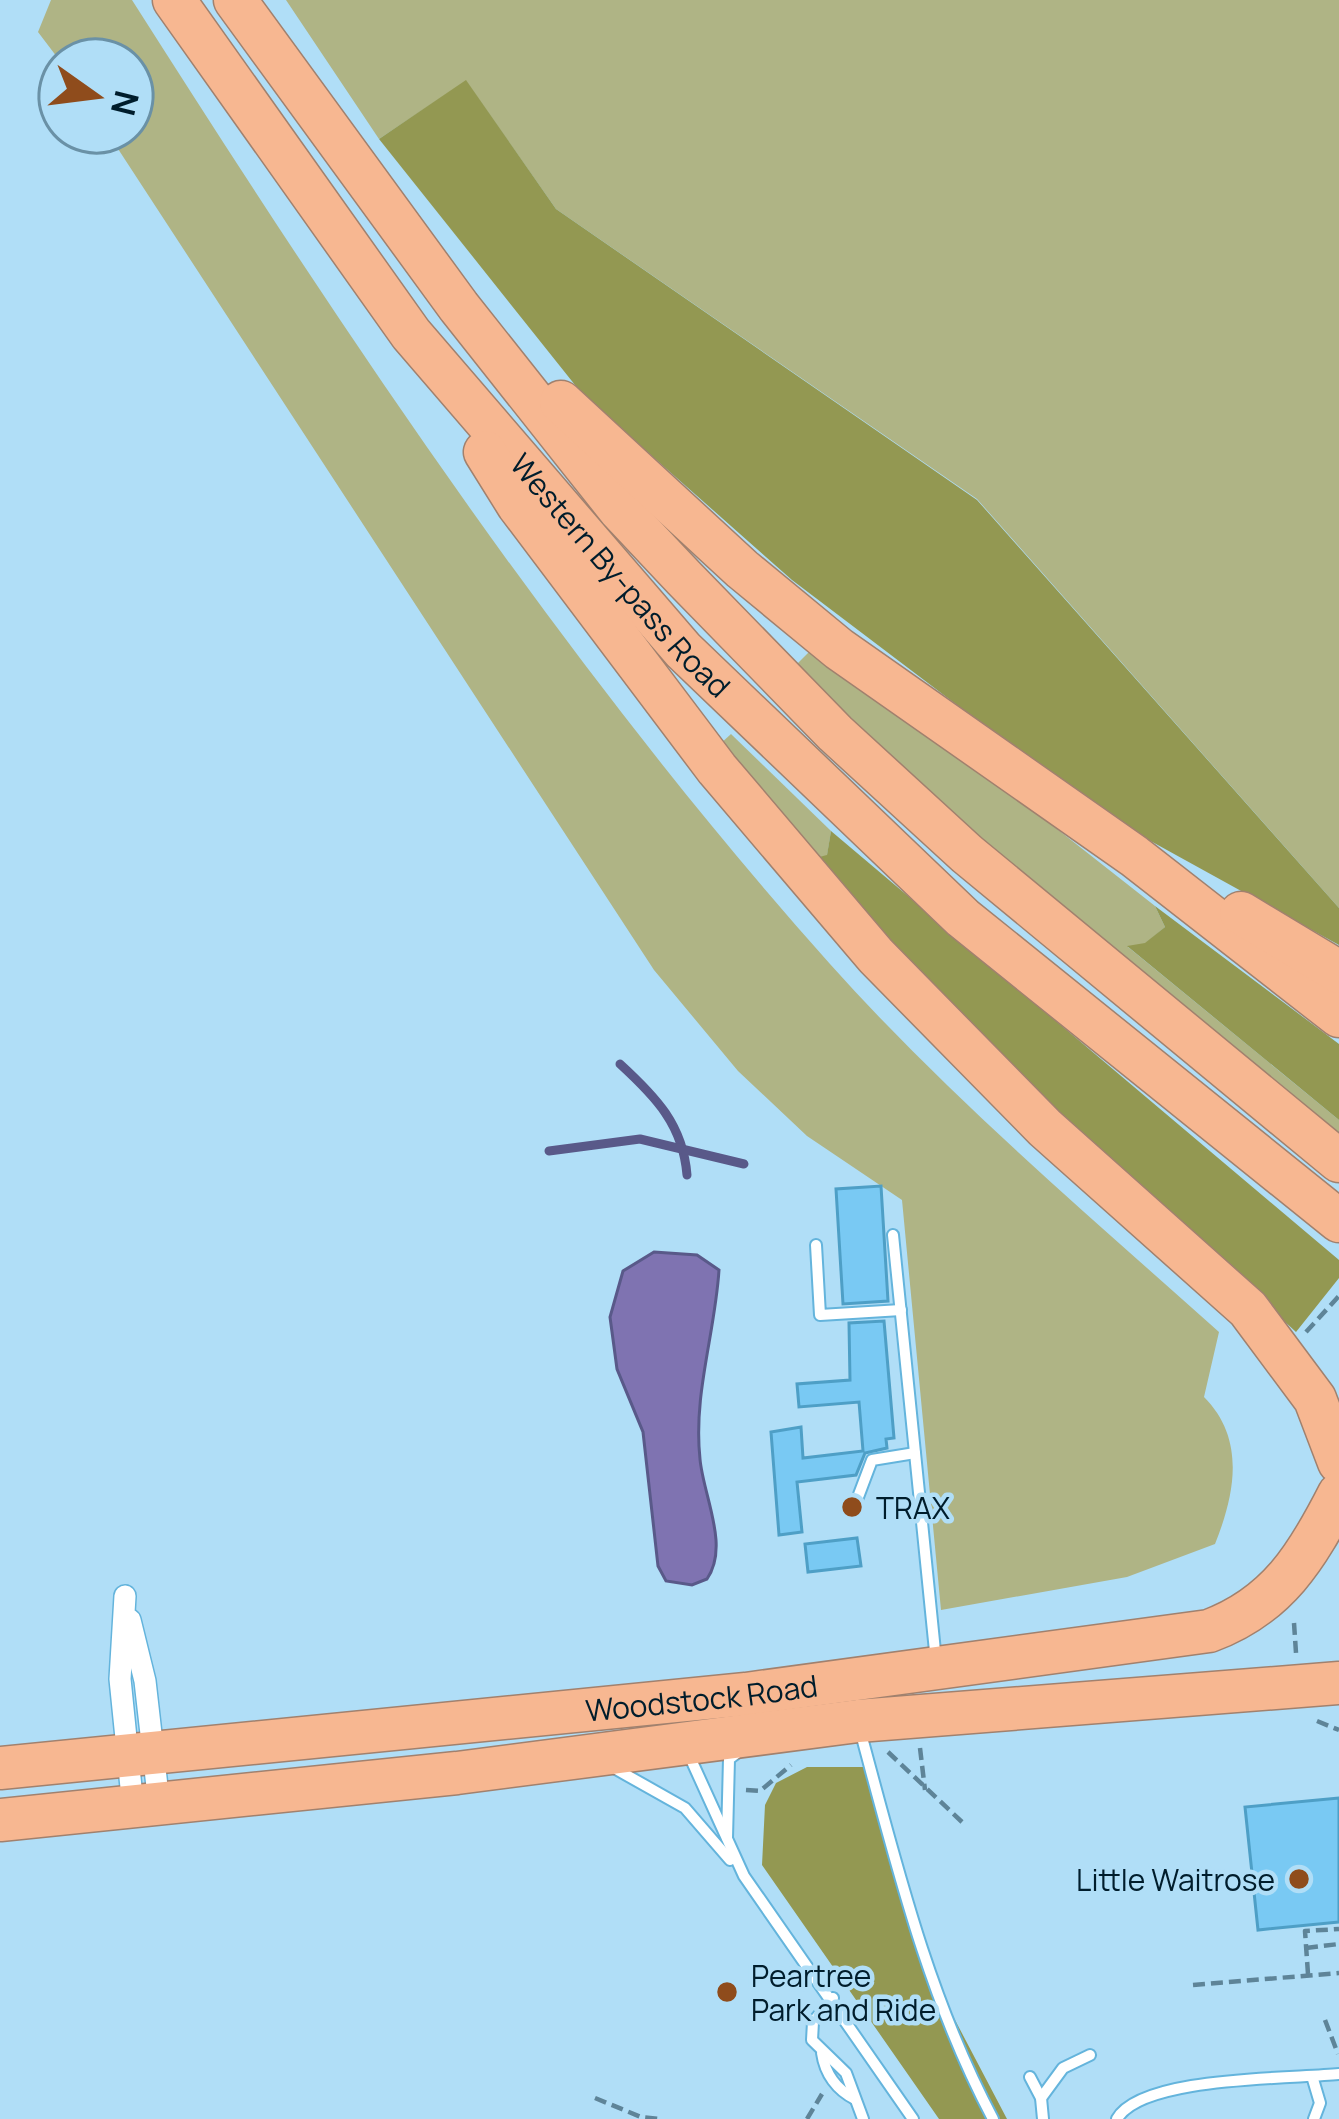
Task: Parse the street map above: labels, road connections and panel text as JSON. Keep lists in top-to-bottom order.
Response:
{
  "streets": {
    "highway": ["Western By-pass Road", "Woodstock Road"]
  },
  "places": ["TRAX", "Little Waitrose", "Peartree Park and Ride"],
  "north": "right"
}
